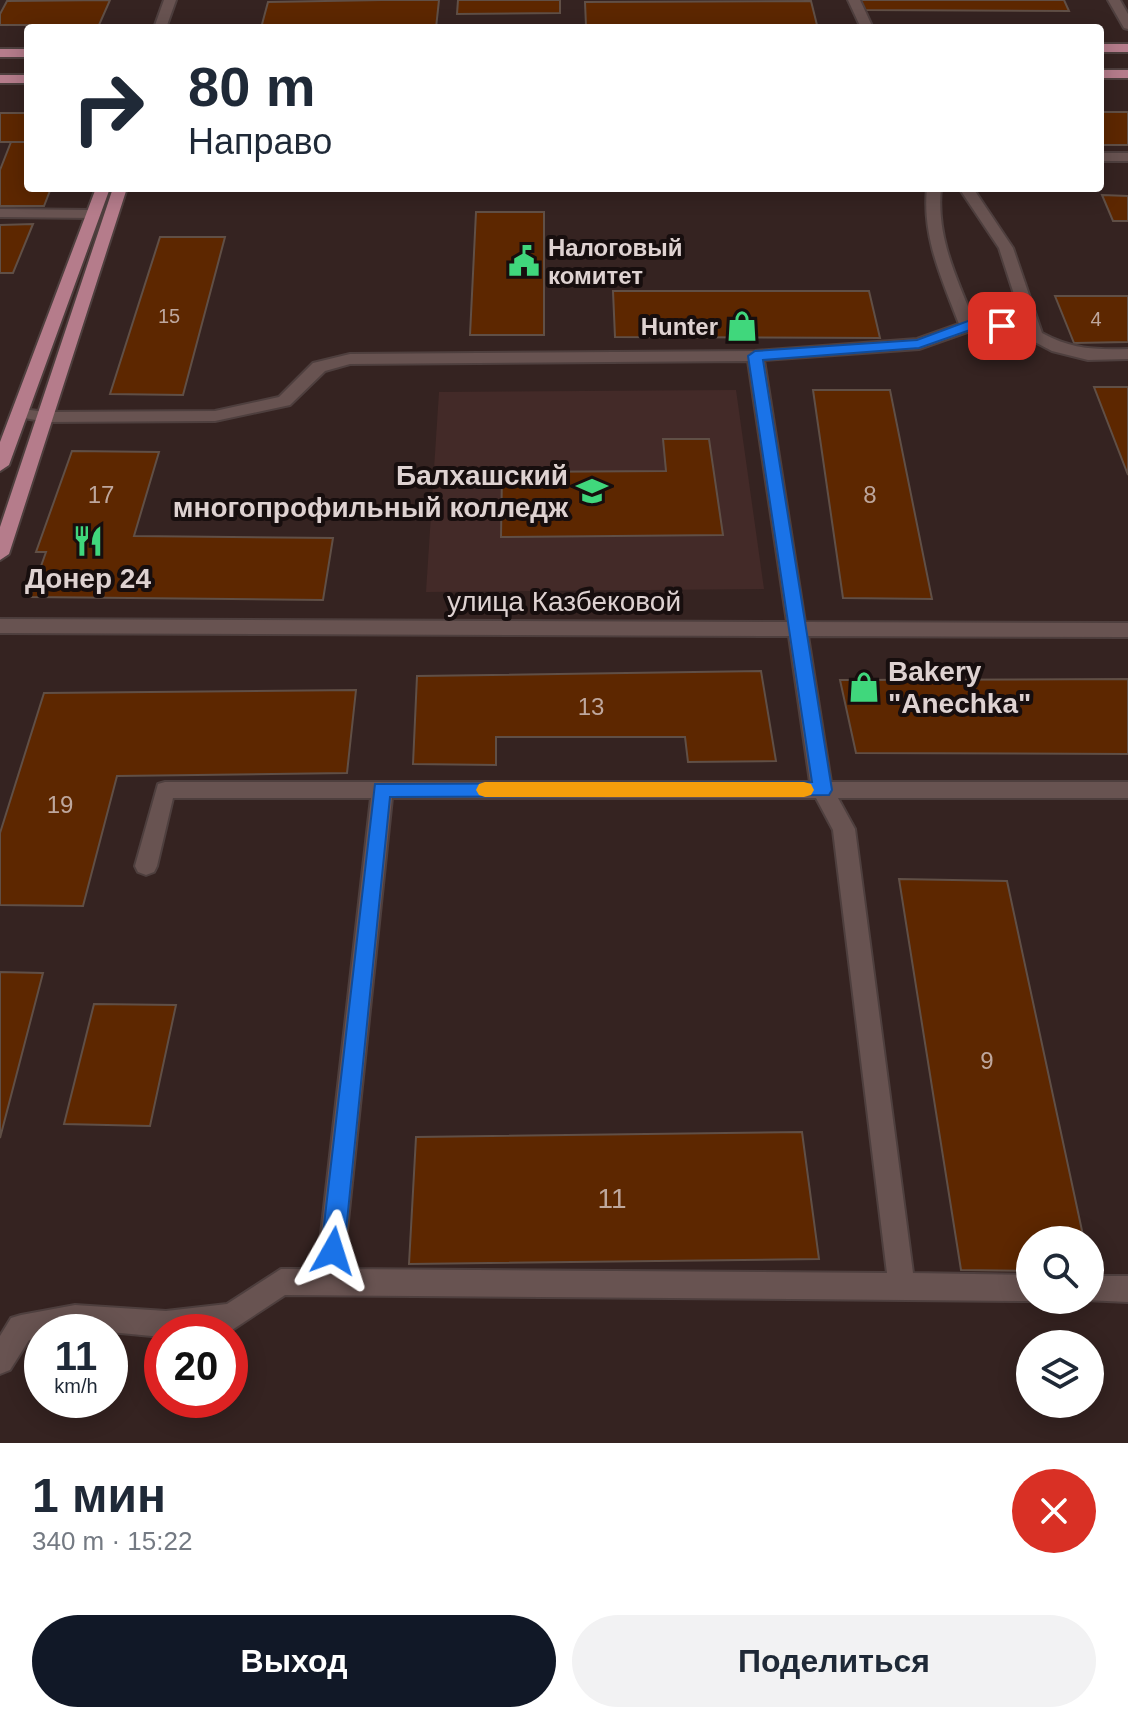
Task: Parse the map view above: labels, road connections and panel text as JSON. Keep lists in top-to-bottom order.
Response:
{
  "streets": {
    "street": ["улица Казбековой"]
  },
  "places": {
    "public building": ["Налоговый комитет"],
    "shop": ["Hunter", "Bakery \"Anechka\""],
    "school or university": ["Балхашский многопрофильный колледж"],
    "restaurant": ["Донер 24"]
  },
  "house_numbers": [
    "15",
    "4",
    "17",
    "8",
    "13",
    "19",
    "9",
    "11"
  ],
  "page": {
    "turn": ["80 m", "Направо"],
    "speed": "11 km/h",
    "limit": "20",
    "heading": ["1 мин", "340 m · 15:22"],
    "buttons": ["Выход", "Поделиться"]
  }
}
